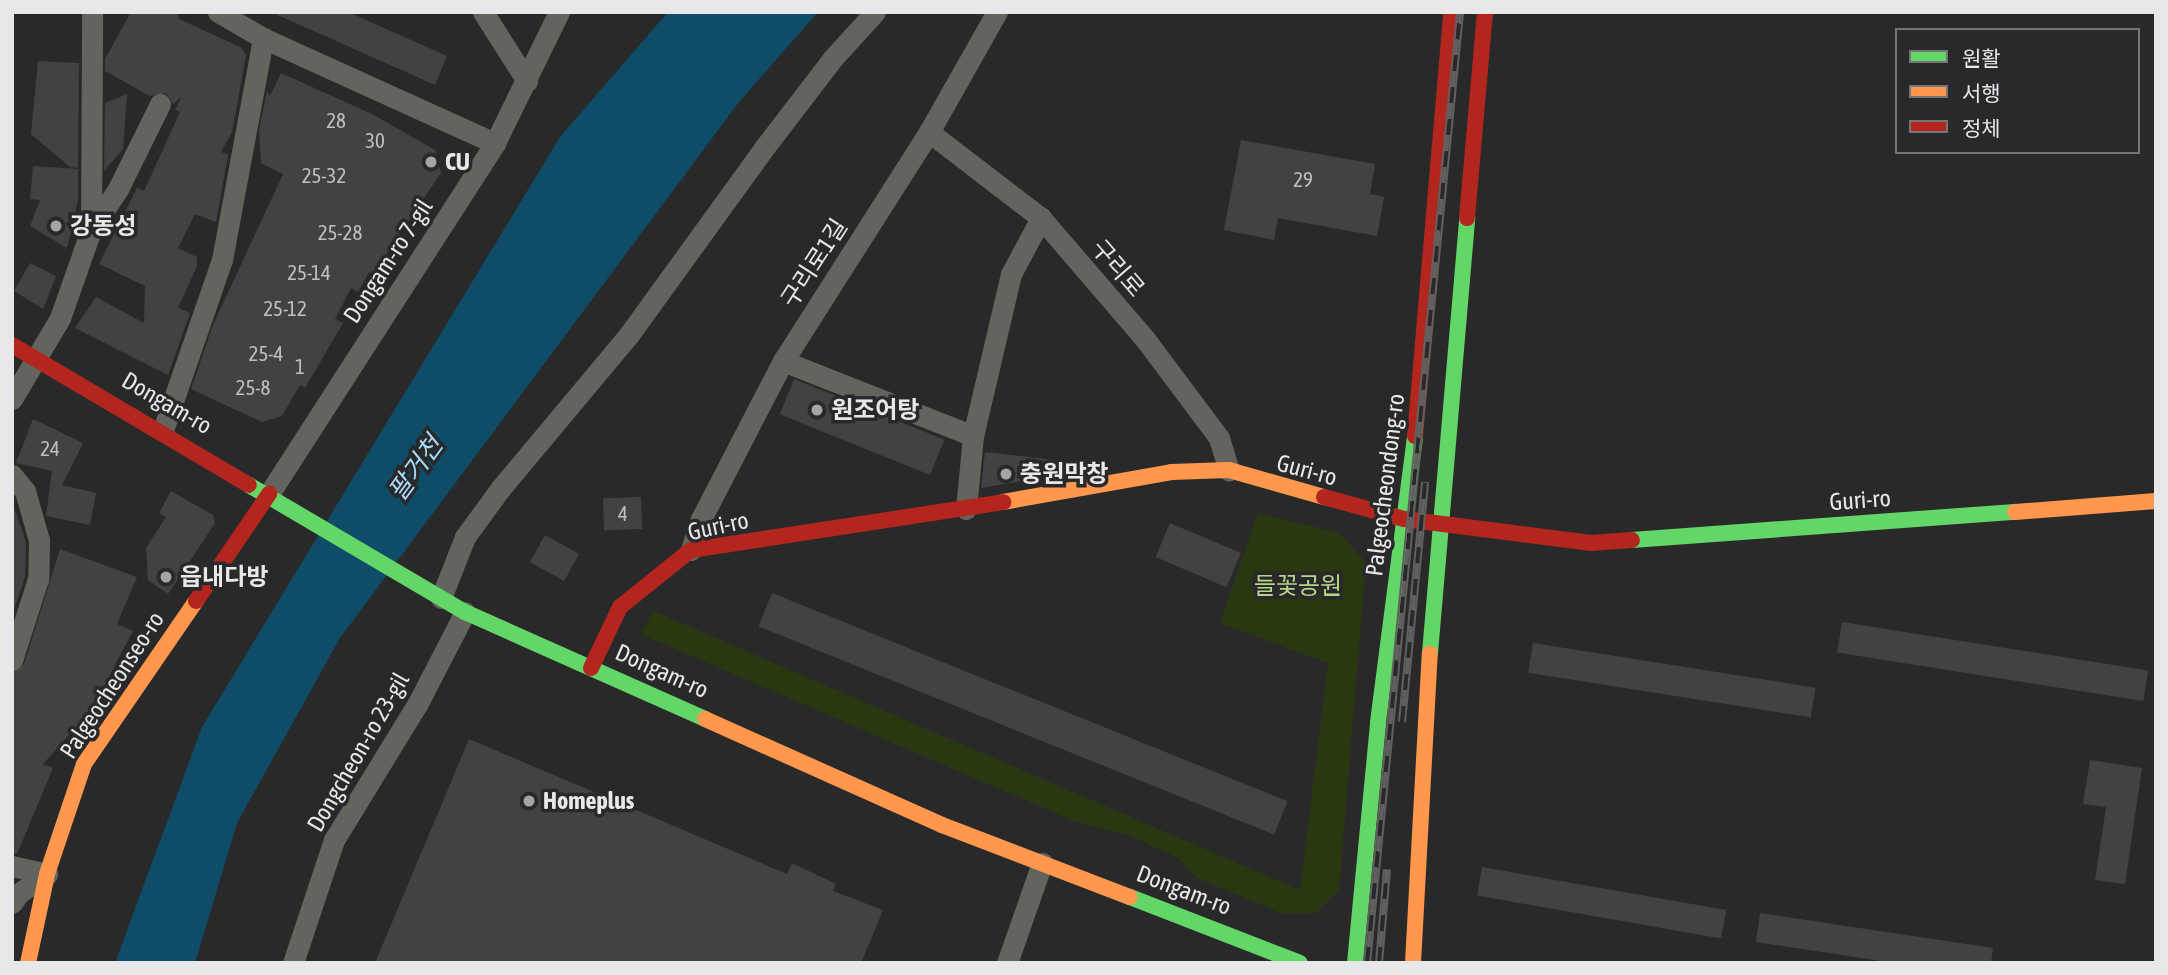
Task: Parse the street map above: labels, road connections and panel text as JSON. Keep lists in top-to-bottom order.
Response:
{
  "streets": {
    "main road": [
      "Dongam-ro",
      "Guri-ro",
      "Palgeocheondong-ro",
      "Palgeocheonseo-ro"
    ],
    "street": [
      "Dongam-ro 7-gil",
      "구리로1길",
      "구리로",
      "Dongcheon-ro 23-gil"
    ]
  },
  "crossings": [
    ["Dongam-ro 7-gil", "Dongam-ro"],
    ["Dongam-ro 7-gil", "Palgeocheonseo-ro"],
    ["구리로1길", "구리로"],
    ["구리로1길", "Guri-ro"],
    ["구리로", "Guri-ro"],
    ["Dongam-ro", "Guri-ro"],
    ["Dongam-ro", "Palgeocheonseo-ro"],
    ["Dongam-ro", "Dongcheon-ro 23-gil"],
    ["Guri-ro", "Palgeocheondong-ro"]
  ],
  "water": ["팔거천"],
  "parks": ["들꽃공원"],
  "places": [
    "CU",
    "강동성",
    "원조어탕",
    "충원막창",
    "읍내다방",
    "Homeplus"
  ],
  "house_numbers": [
    "28",
    "30",
    "25-32",
    "29",
    "25-28",
    "25-14",
    "25-12",
    "25-4",
    "1",
    "25-8",
    "24",
    "4"
  ],
  "legend": ["원활", "서행", "정체"]
}
